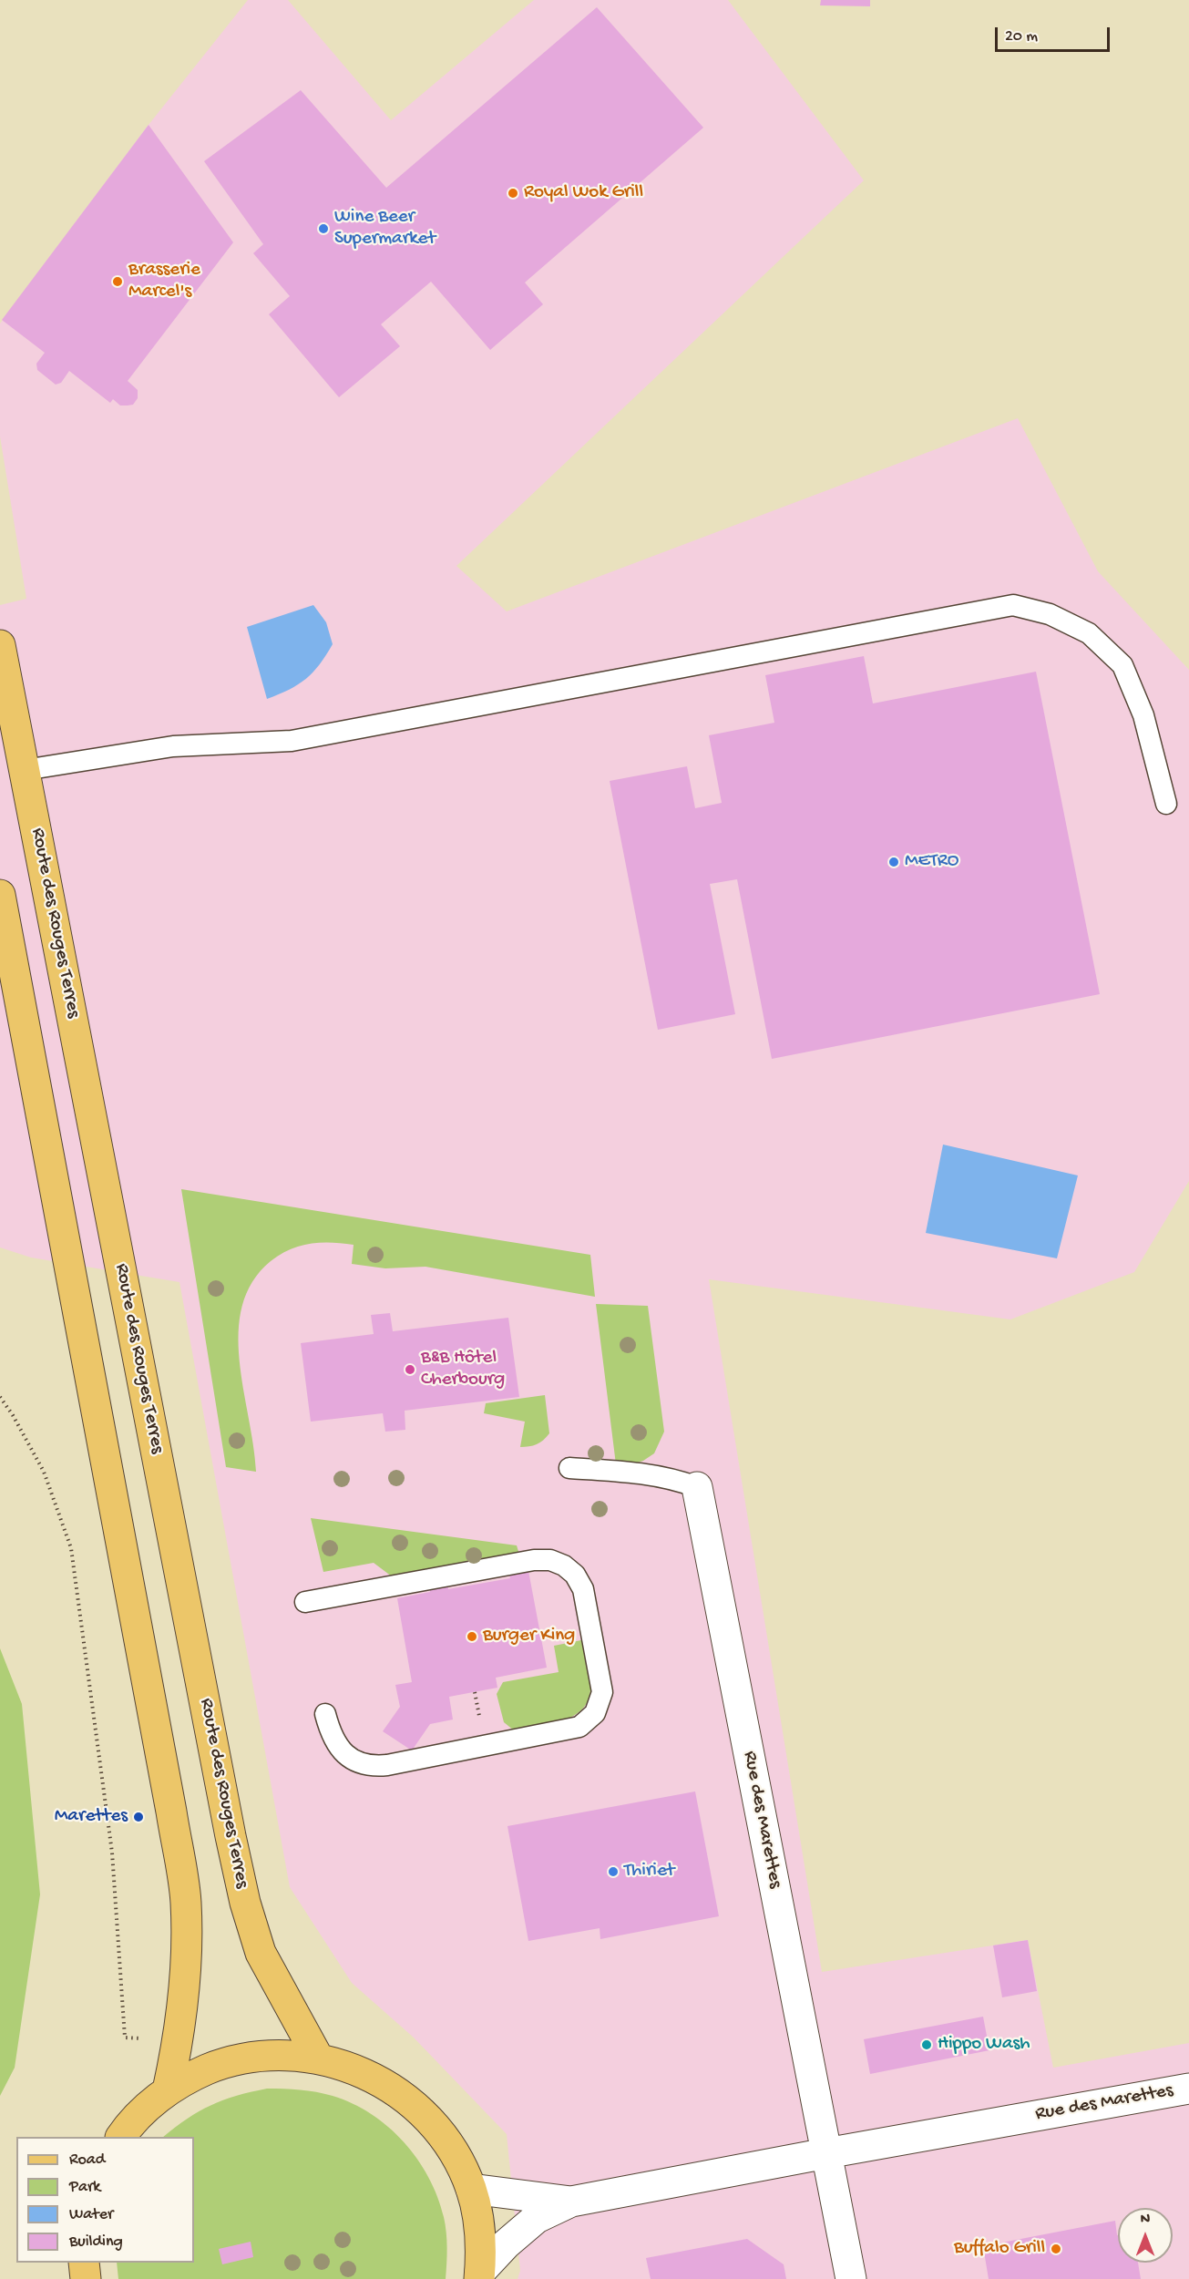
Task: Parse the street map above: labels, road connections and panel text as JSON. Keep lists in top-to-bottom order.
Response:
{
  "streets": {
    "main road": ["Route des Rouges Terres"],
    "street": ["Rue des Marettes"]
  },
  "places": [
    "Royal Wok Grill",
    "Wine Beer Supermarket",
    "Brasserie Marcel's",
    "METRO",
    "B&B Hôtel Cherbourg",
    "Burger King",
    "Marettes",
    "Thiriet",
    "Hippo Wash",
    "Buffalo Grill"
  ],
  "legend": [
    "Road",
    "Park",
    "Water",
    "Building"
  ],
  "scale_bar": "20 m",
  "north": "top"
}
